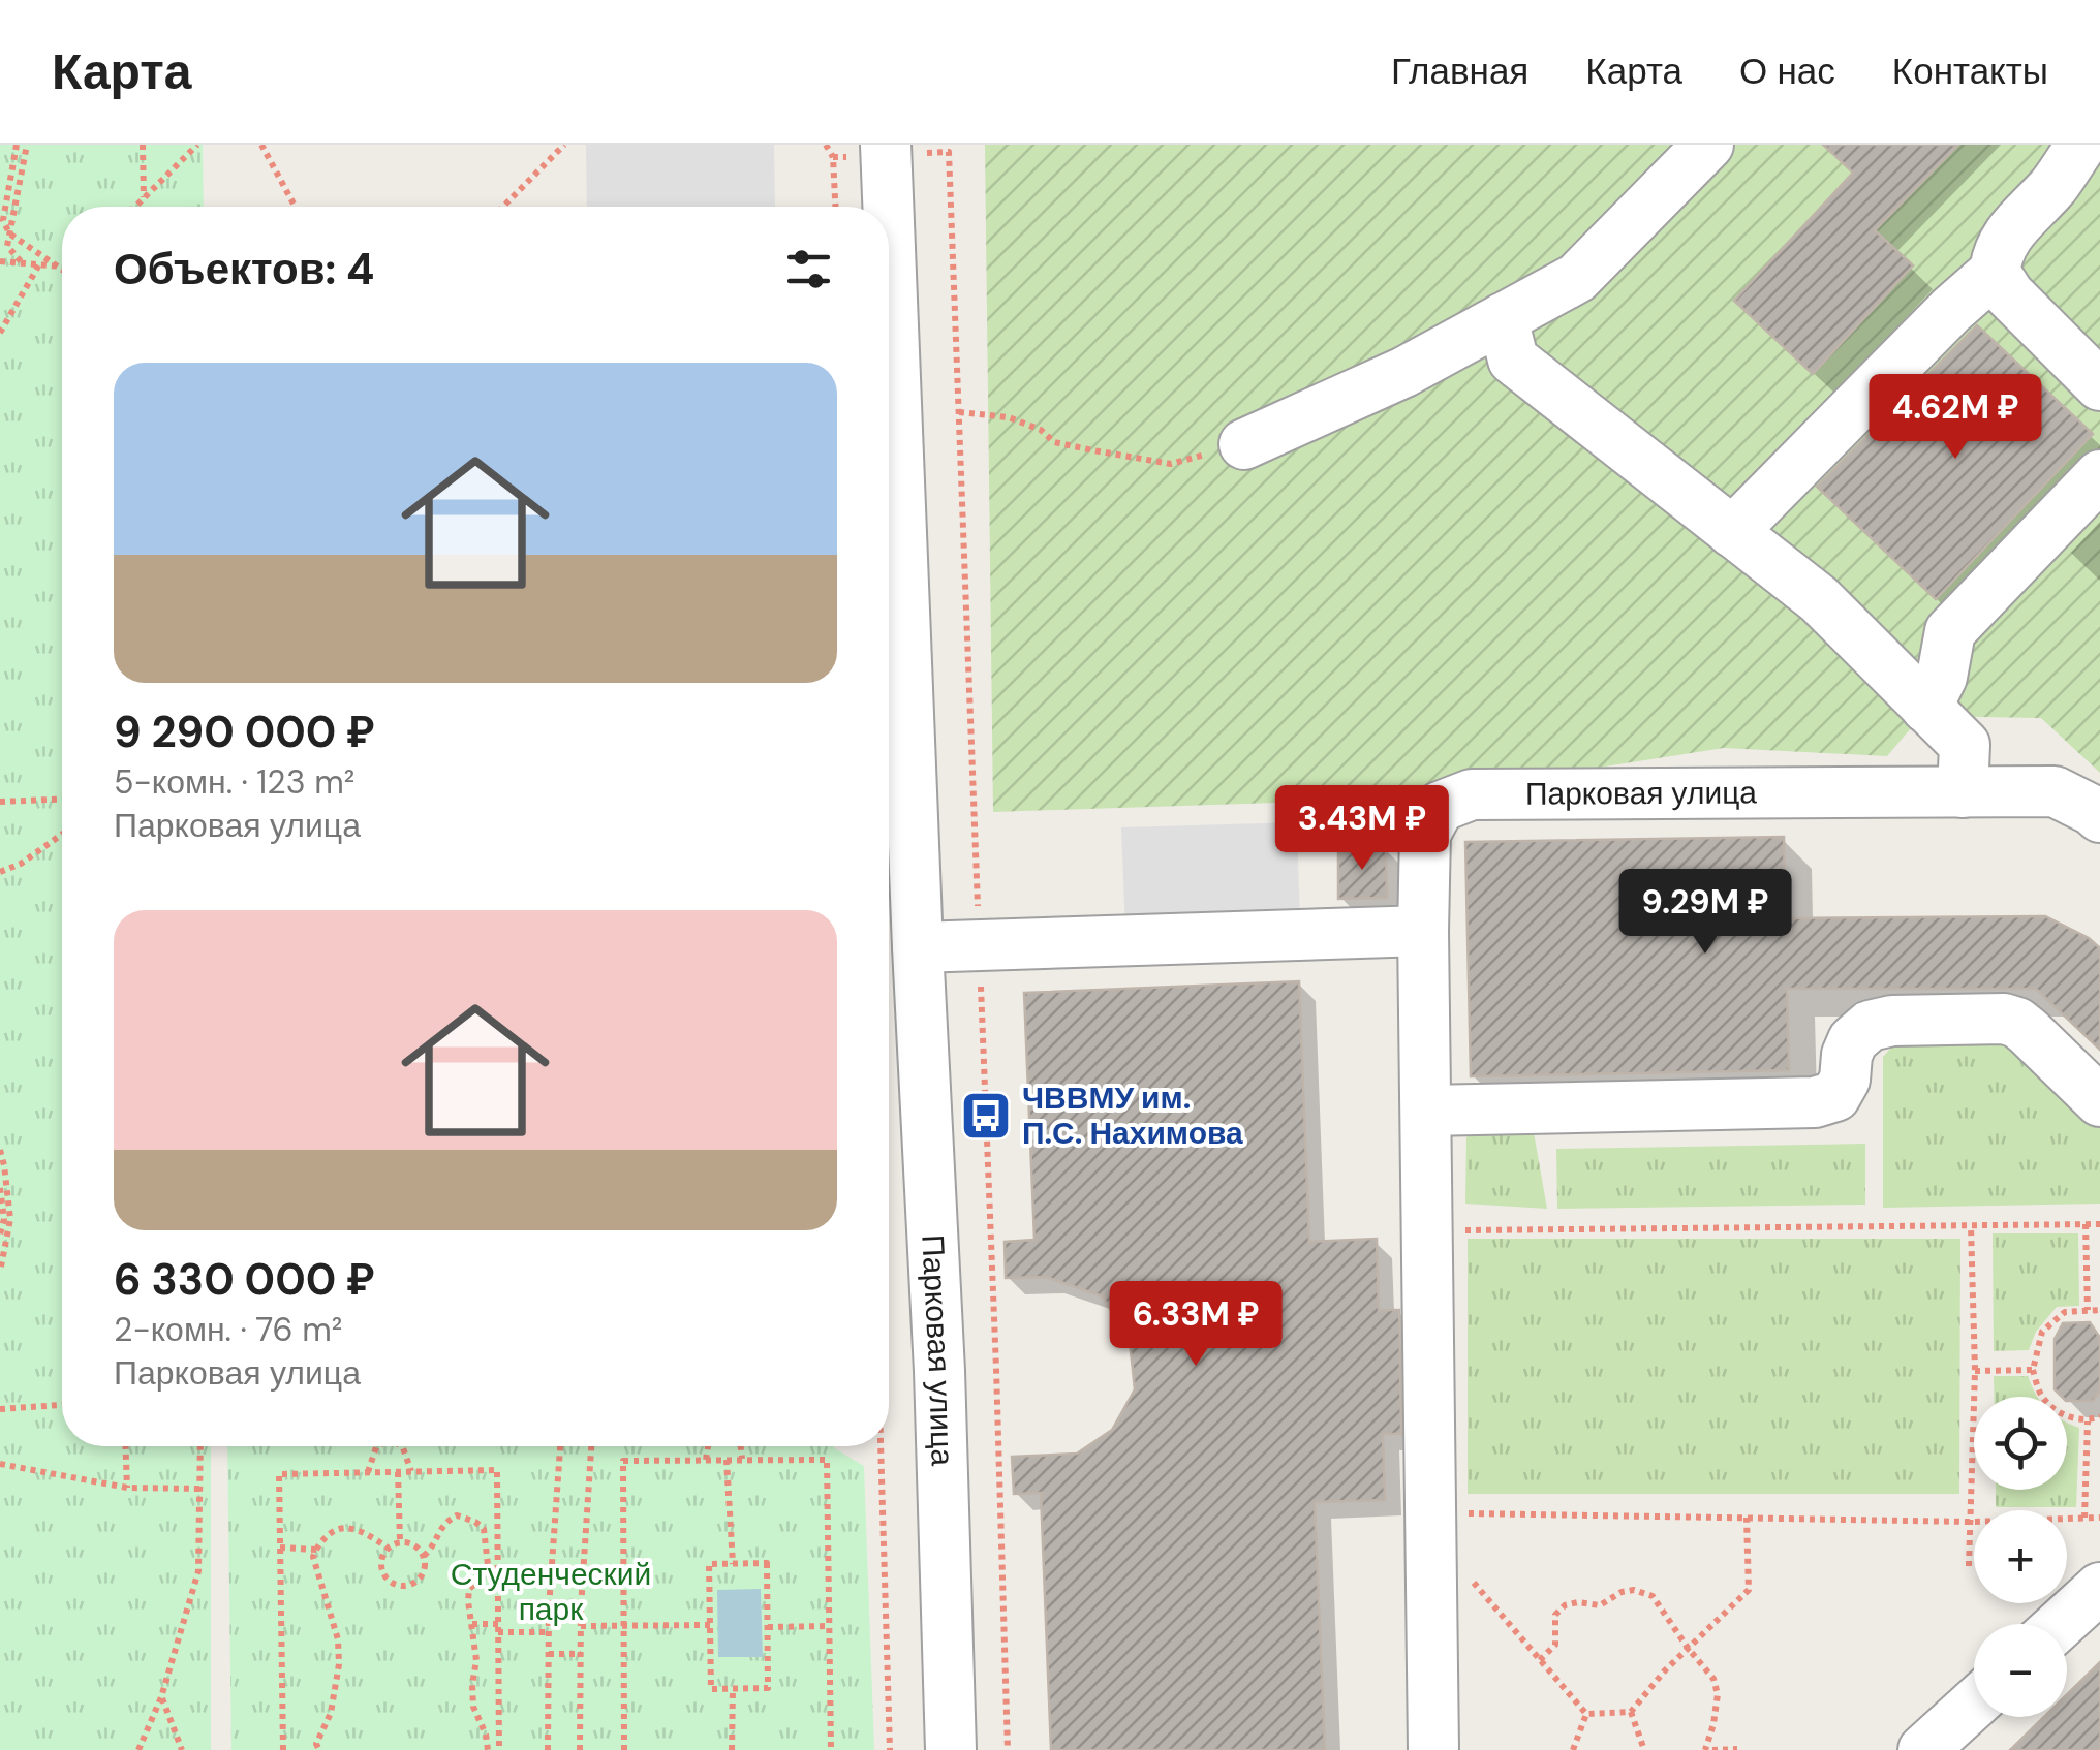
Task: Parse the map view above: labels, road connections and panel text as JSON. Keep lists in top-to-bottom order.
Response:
{
  "streets": {
    "street": ["Парковая улица"]
  },
  "parks": ["Студенческий парк"],
  "places": {
    "bus stop": ["ЧВВМУ им. П.С. Нахимова"]
  },
  "page": {
    "header": "Карта",
    "nav": [
      "Главная",
      "Карта",
      "О нас",
      "Контакты"
    ],
    "heading": "Объектов: 4",
    "list": [
      {
        "name": "9 290 000 ₽",
        "note": "5-комн. · 123 m² · Парковая улица"
      },
      {
        "name": "6 330 000 ₽",
        "note": "2-комн. · 76 m² · Парковая улица"
      }
    ],
    "price": [
      "4.62M ₽",
      "3.43M ₽",
      "9.29M ₽",
      "6.33M ₽"
    ],
    "map_buttons": ["+", "−"]
  }
}
